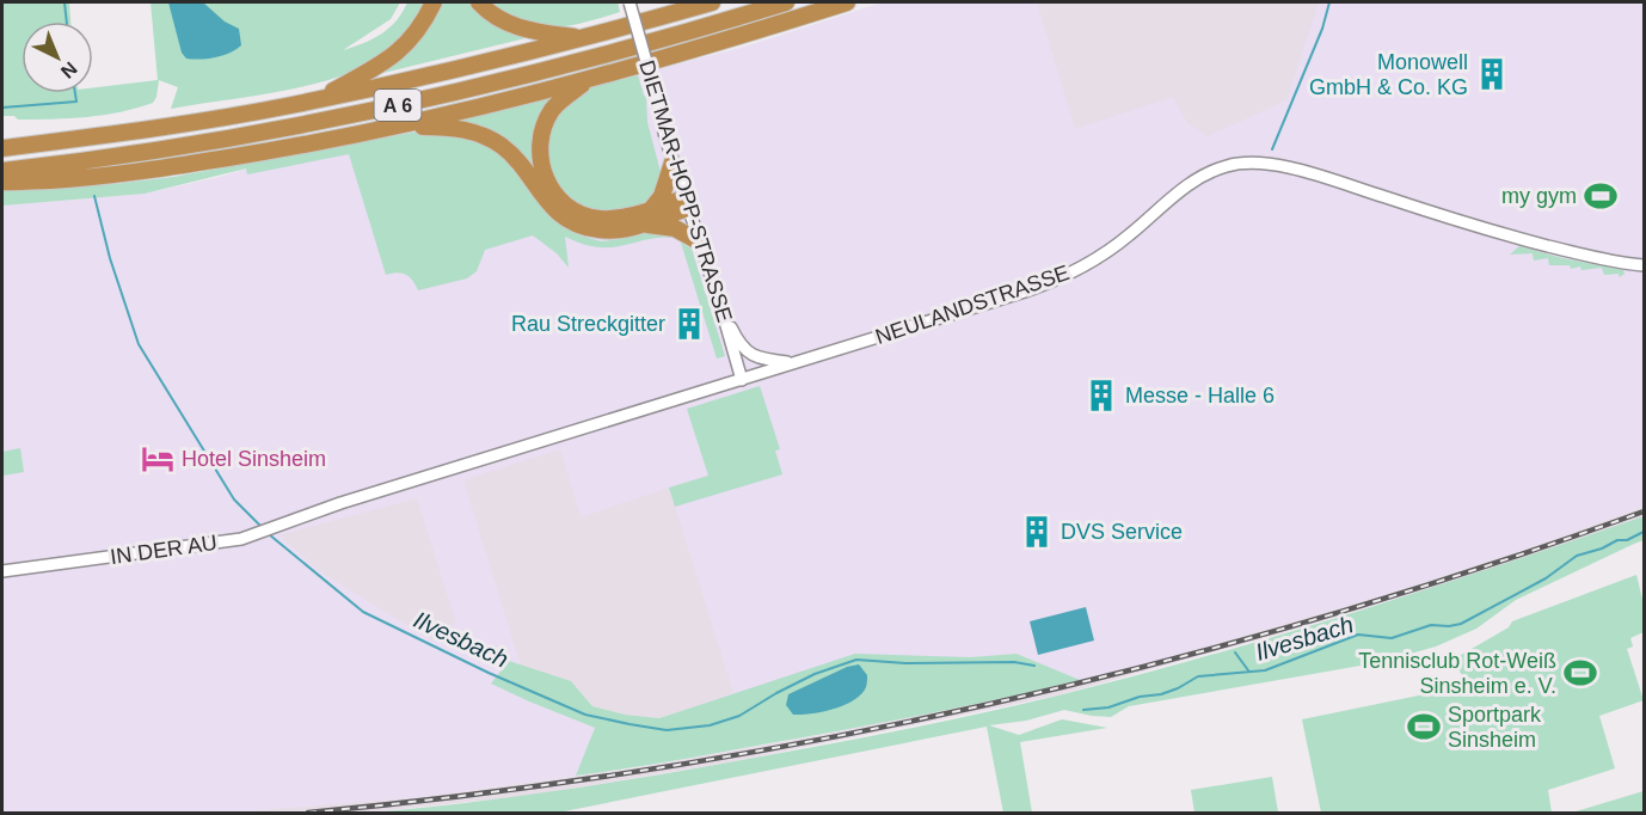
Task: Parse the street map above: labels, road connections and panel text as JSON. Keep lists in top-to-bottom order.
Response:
{
  "streets": {
    "highway": ["A 6"],
    "street": ["DIETMAR-HOPP-STRASSE", "NEULANDSTRASSE", "IN DER AU"]
  },
  "crossings": [
    ["DIETMAR-HOPP-STRASSE", "NEULANDSTRASSE"],
    ["NEULANDSTRASSE", "IN DER AU"]
  ],
  "water": ["Ilvesbach"],
  "places": {
    "building": [
      "Monowell GmbH & Co. KG",
      "Rau Streckgitter",
      "Messe - Halle 6",
      "DVS Service"
    ],
    "sports": ["my gym", "Tennisclub Rot-Weiß Sinsheim e. V.", "Sportpark Sinsheim"],
    "hotel": ["Hotel Sinsheim"]
  },
  "north": "bottom right"
}
